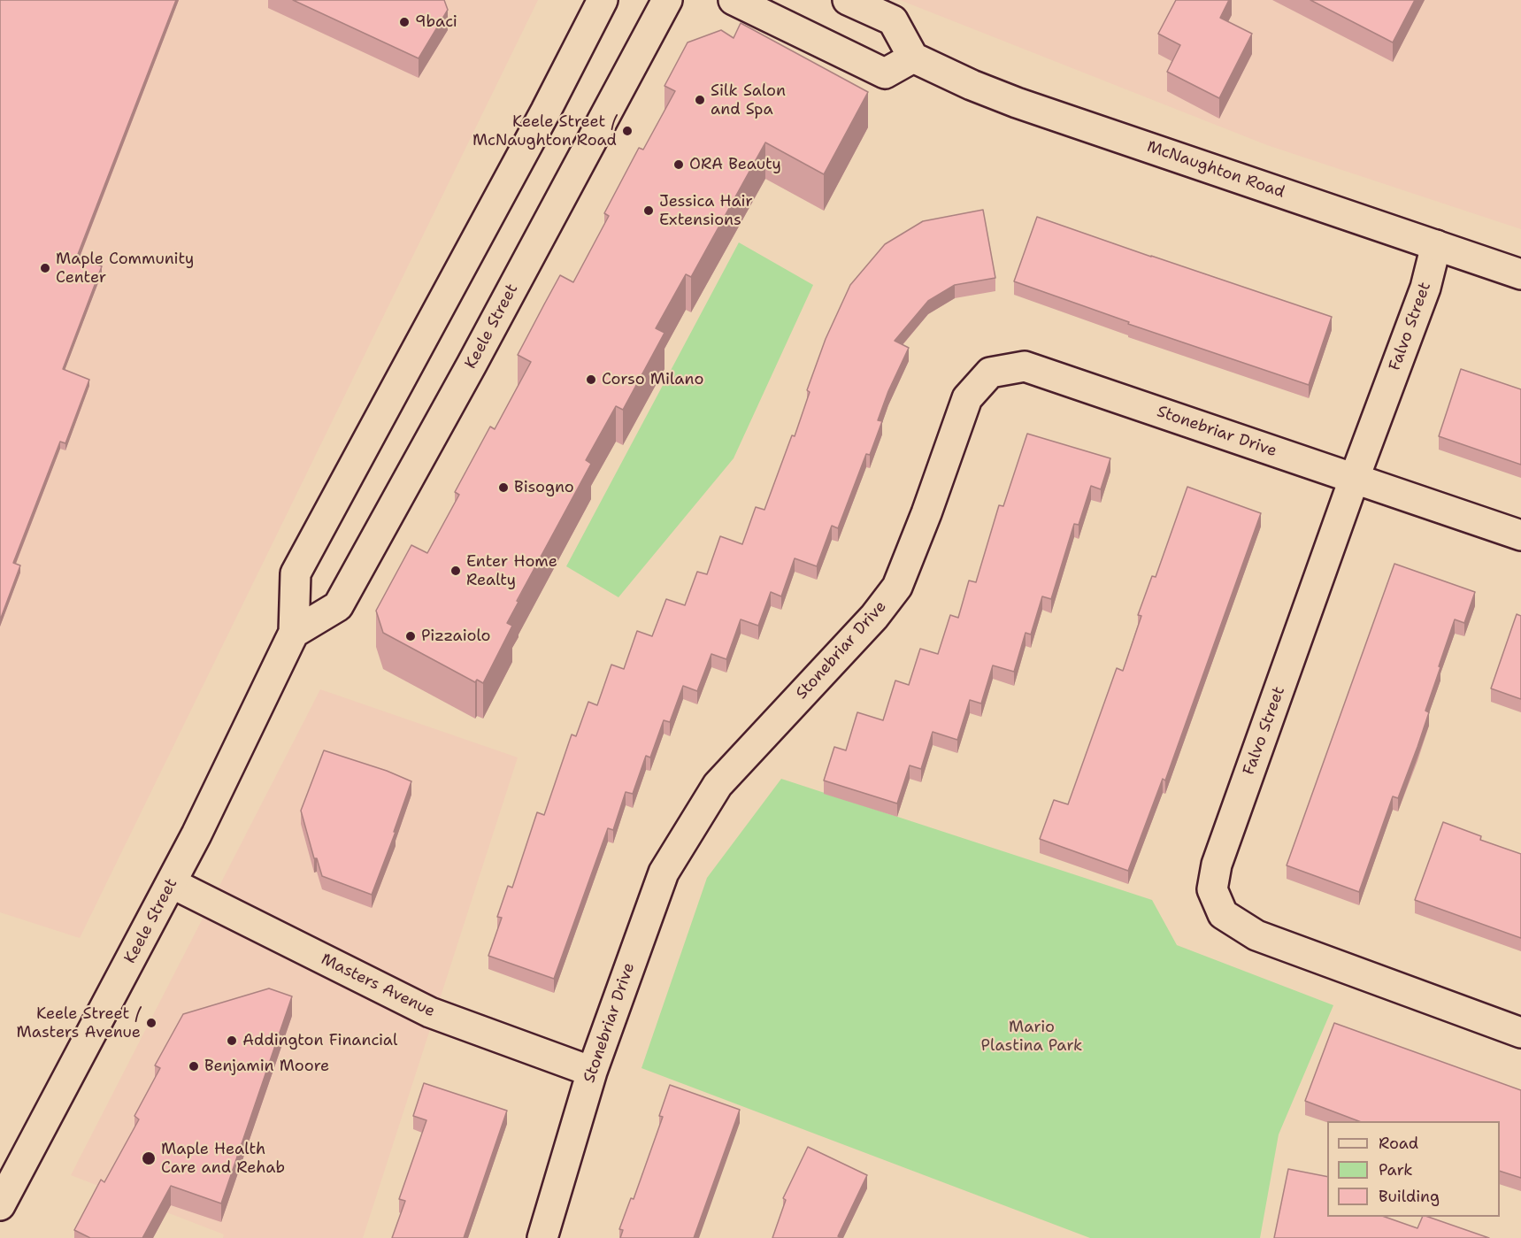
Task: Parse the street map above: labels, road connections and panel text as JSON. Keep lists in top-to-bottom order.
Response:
{
  "streets": {
    "street": [
      "McNaughton Road",
      "Keele Street",
      "Falvo Street",
      "Stonebriar Drive",
      "Masters Avenue"
    ]
  },
  "crossings": [
    ["McNaughton Road", "Falvo Street"],
    ["Keele Street", "Masters Avenue"],
    ["Falvo Street", "Stonebriar Drive"],
    ["Stonebriar Drive", "Masters Avenue"]
  ],
  "parks": ["Mario Plastina Park"],
  "places": [
    "9baci",
    "Silk Salon and Spa",
    "Keele Street / McNaughton Road",
    "ORA Beauty",
    "Jessica Hair Extensions",
    "Maple Community Center",
    "Corso Milano",
    "Bisogno",
    "Enter Home Realty",
    "Pizzaiolo",
    "Keele Street / Masters Avenue",
    "Addington Financial",
    "Benjamin Moore",
    "Maple Health Care and Rehab"
  ],
  "legend": ["Road", "Park", "Building"]
}
